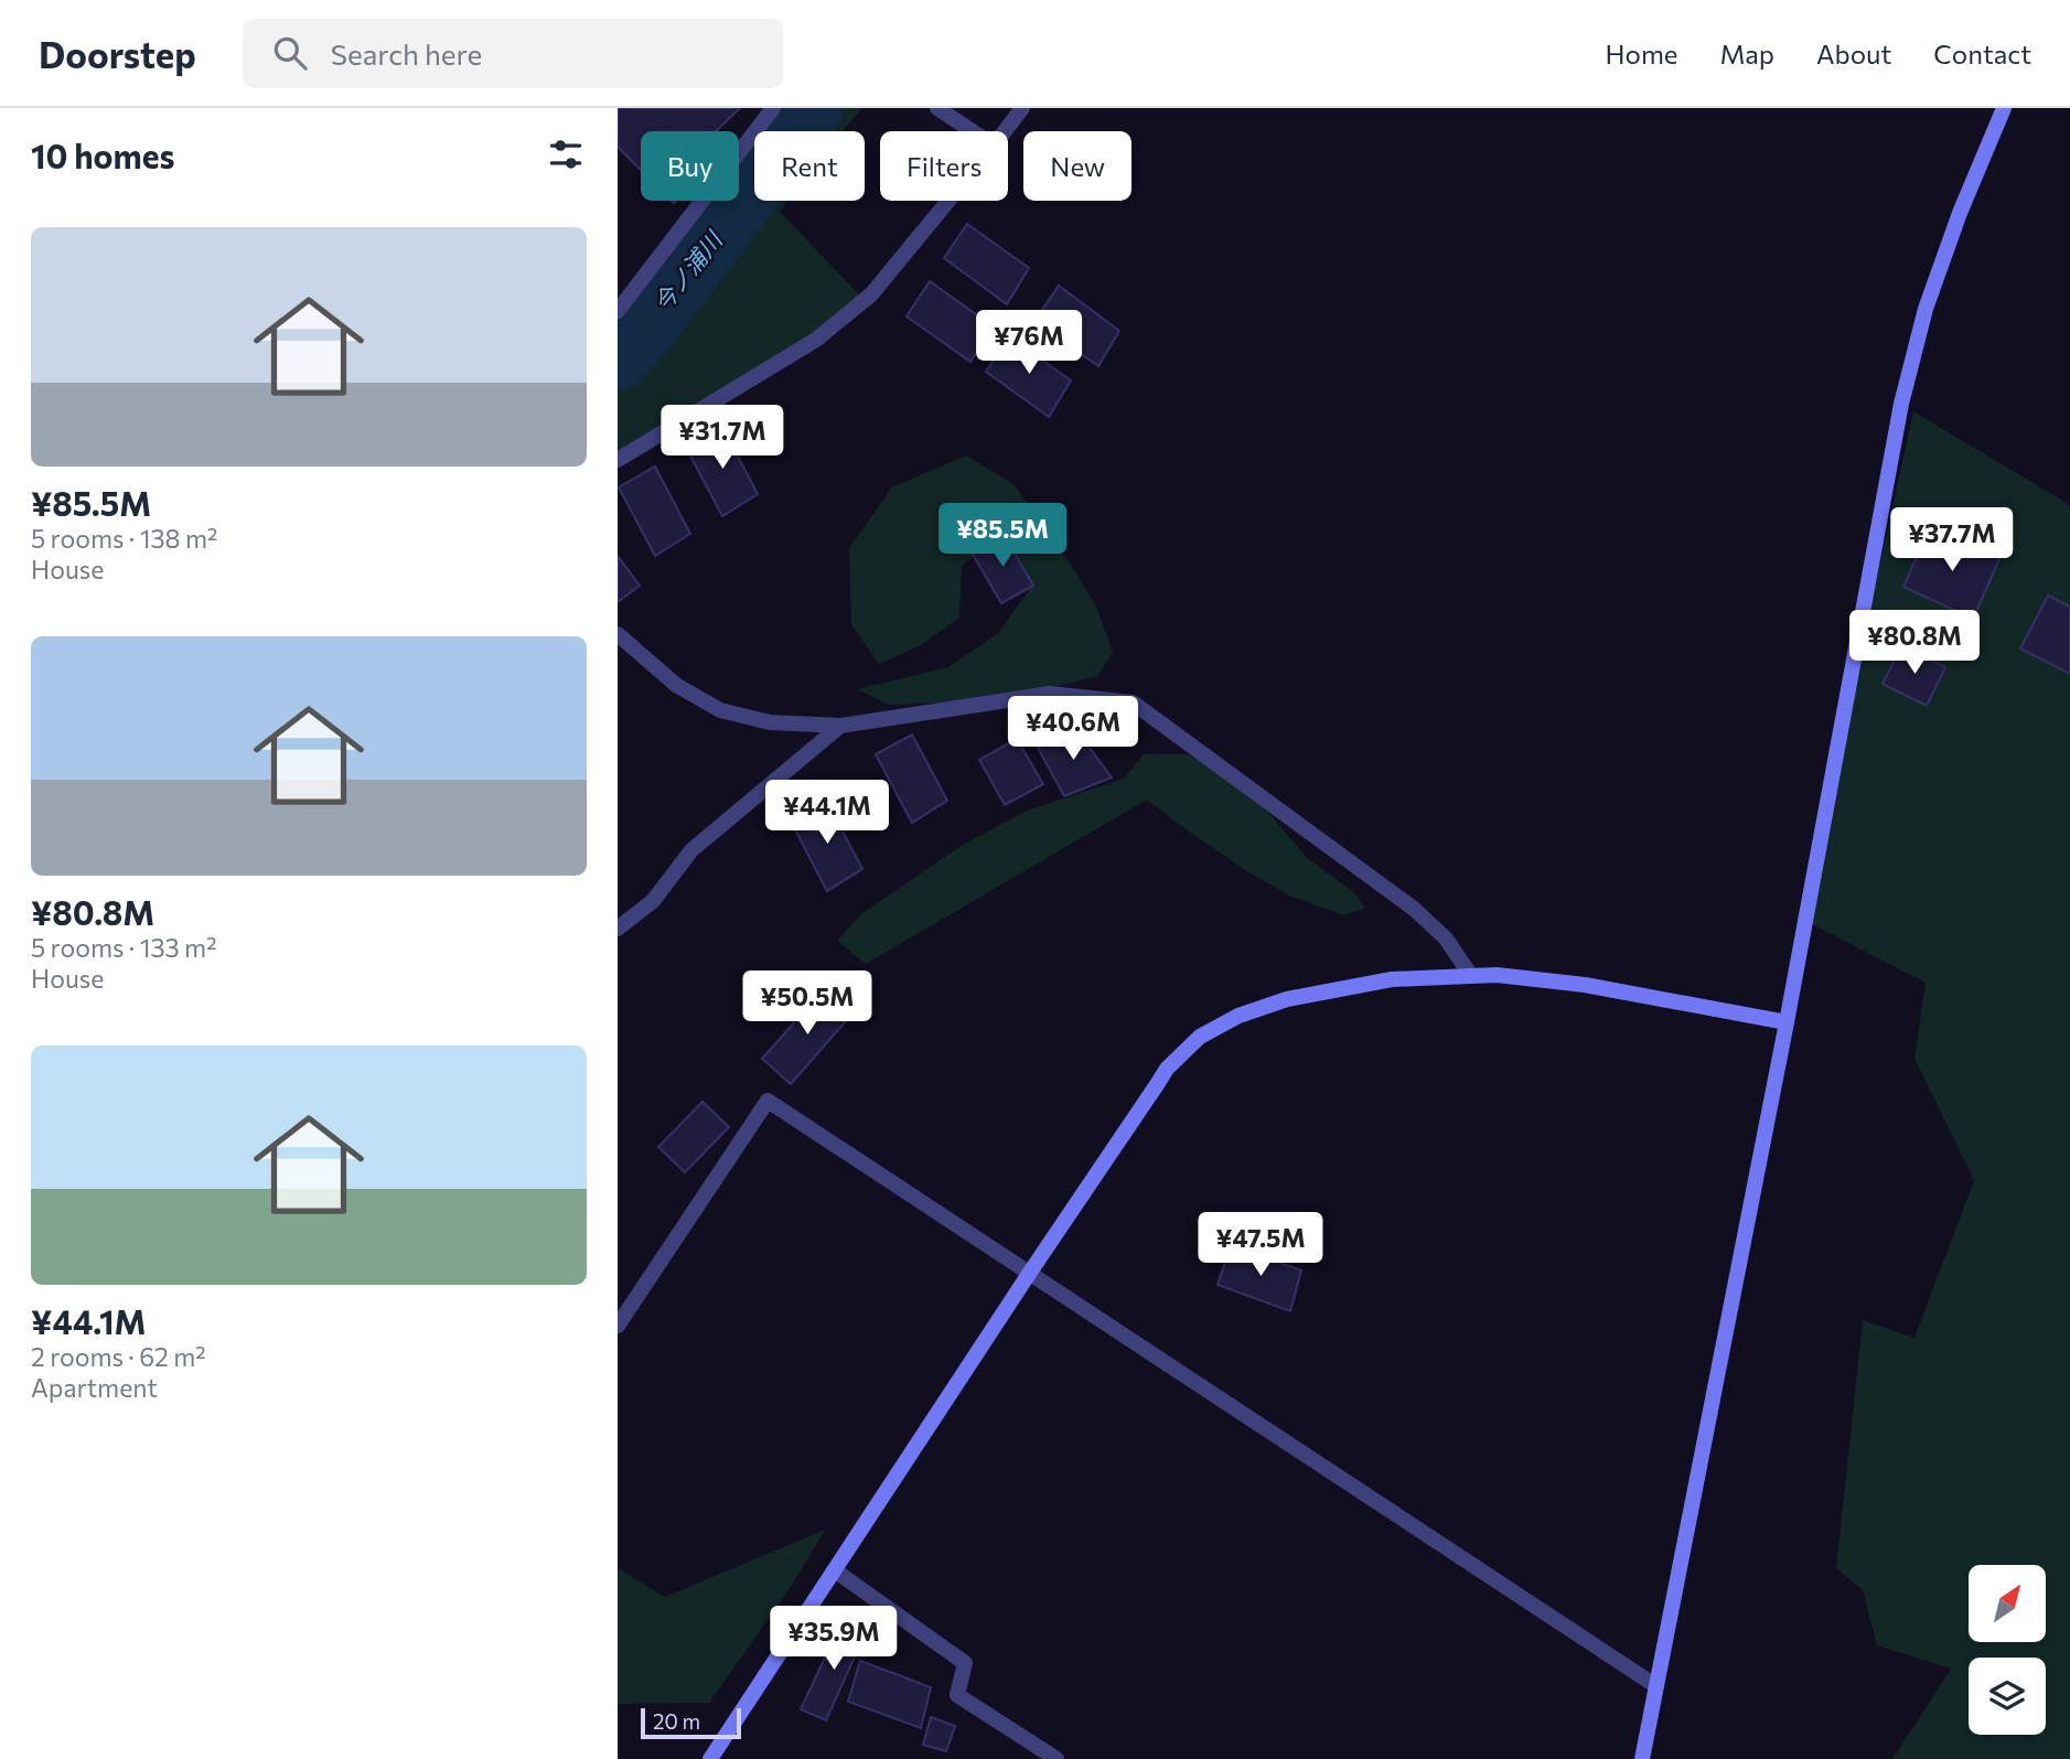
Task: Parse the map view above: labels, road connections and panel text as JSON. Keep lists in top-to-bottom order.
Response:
{
  "water": ["今ノ浦川"],
  "scale_bar": "20 m",
  "north": "top right",
  "page": {
    "header": "Doorstep",
    "search": "Search here",
    "nav": [
      "Home",
      "Map",
      "About",
      "Contact"
    ],
    "heading": "10 homes",
    "chip": [
      "Buy",
      "Rent",
      "Filters",
      "New"
    ],
    "list": [
      {
        "name": "¥85.5M",
        "note": "5 rooms · 138 m² · House"
      },
      {
        "name": "¥80.8M",
        "note": "5 rooms · 133 m² · House"
      },
      {
        "name": "¥44.1M",
        "note": "2 rooms · 62 m² · Apartment"
      }
    ],
    "price": [
      "¥76M",
      "¥31.7M",
      "¥85.5M",
      "¥37.7M",
      "¥80.8M",
      "¥40.6M",
      "¥44.1M",
      "¥50.5M",
      "¥47.5M",
      "¥35.9M"
    ],
    "scale": "20 m"
  }
}
